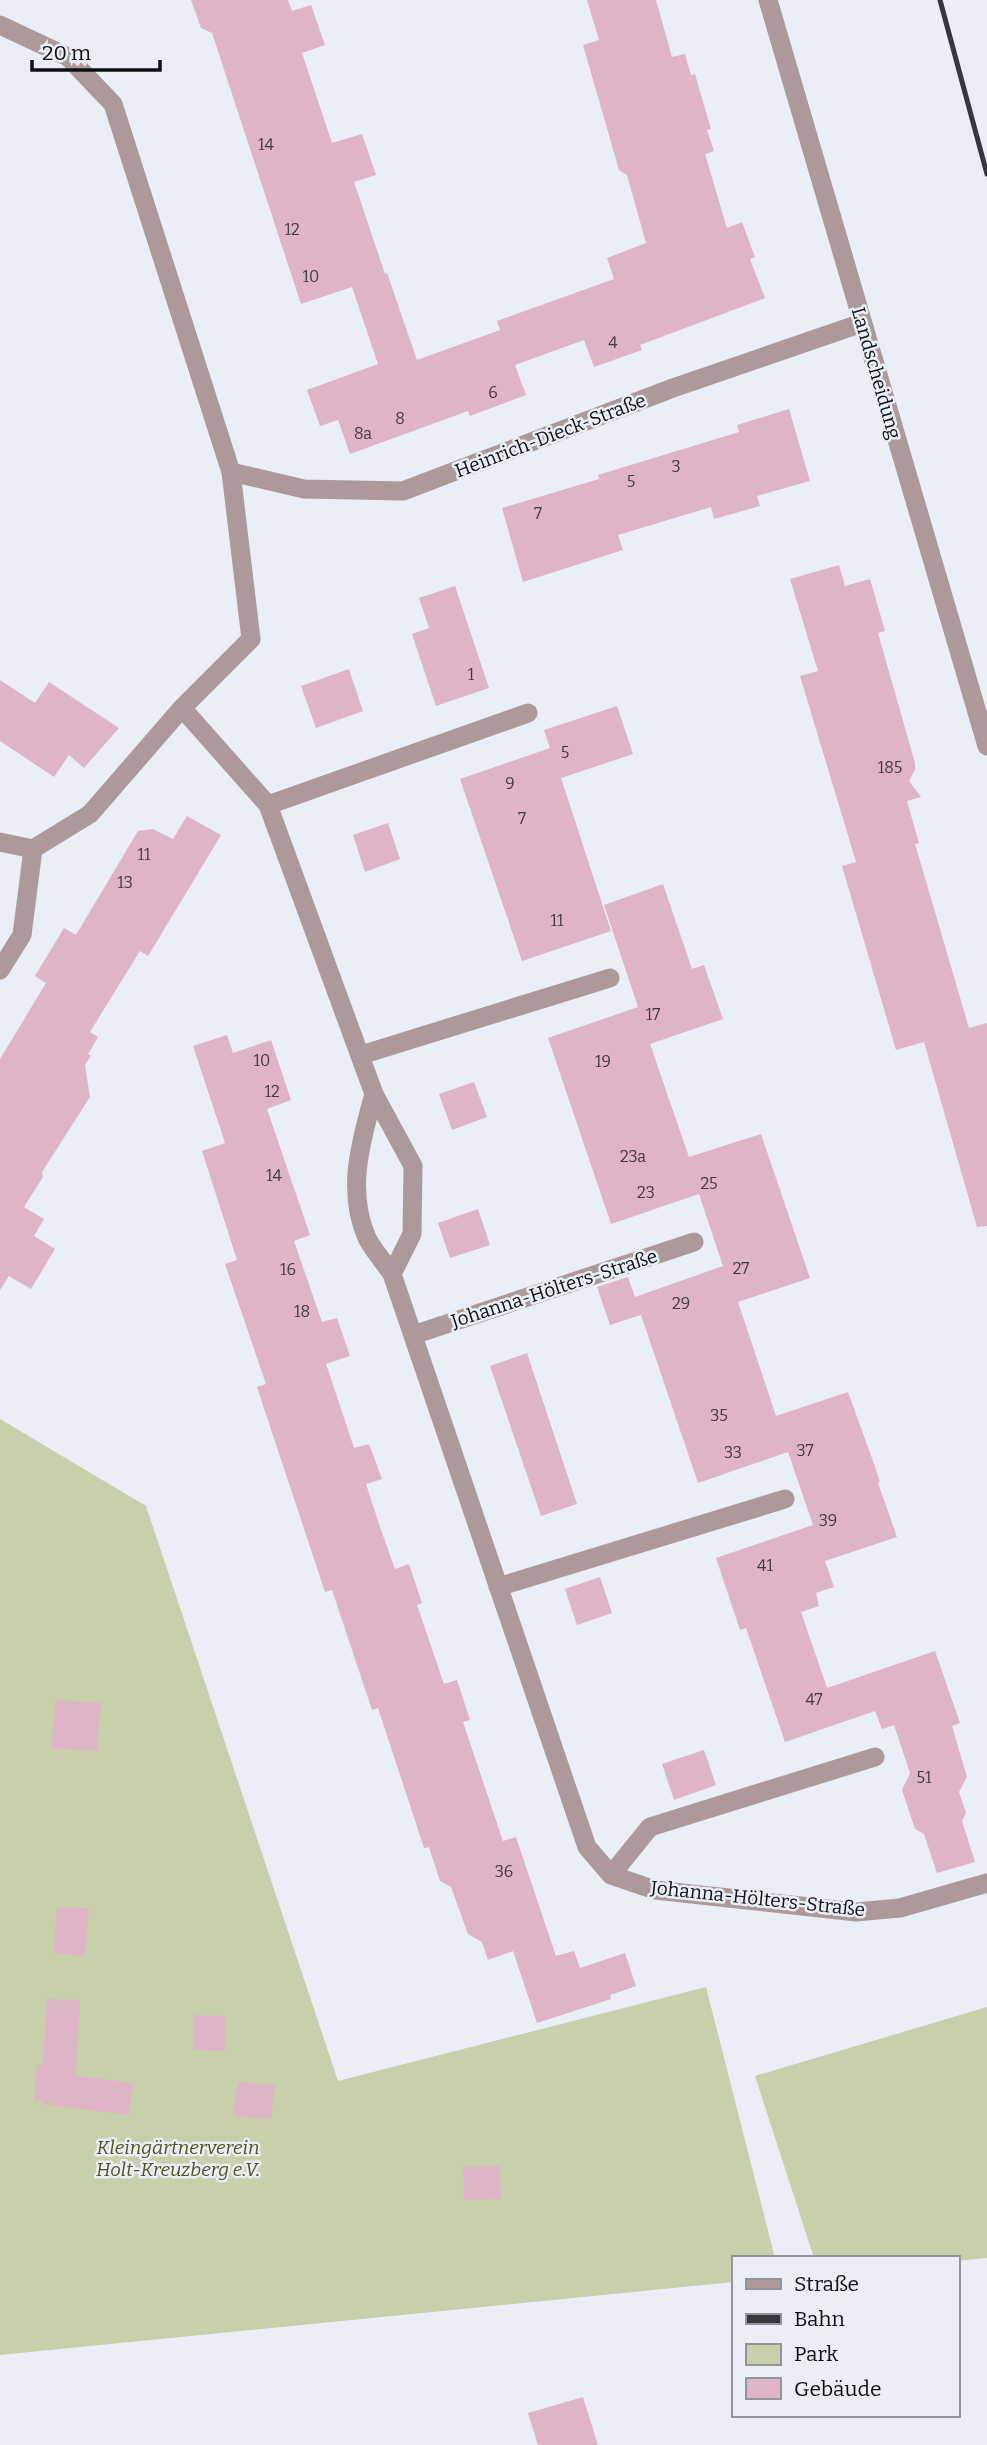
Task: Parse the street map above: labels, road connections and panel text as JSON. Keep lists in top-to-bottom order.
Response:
{
  "streets": {
    "street": ["Landscheidung", "Heinrich-Dieck-Straße", "Johanna-Hölters-Straße"]
  },
  "crossings": [
    ["Landscheidung", "Heinrich-Dieck-Straße"]
  ],
  "parks": ["Kleingärtnerverein Holt-Kreuzberg e.V."],
  "house_numbers": [
    "14",
    "12",
    "10",
    "4",
    "6",
    "8",
    "8a",
    "3",
    "5",
    "7",
    "1",
    "5",
    "185",
    "9",
    "7",
    "11",
    "13",
    "11",
    "17",
    "10",
    "19",
    "12",
    "23a",
    "14",
    "25",
    "23",
    "27",
    "16",
    "29",
    "18",
    "35",
    "37",
    "33",
    "39",
    "41",
    "47",
    "51",
    "36"
  ],
  "legend": [
    "Straße",
    "Bahn",
    "Park",
    "Gebäude"
  ],
  "scale_bar": "20 m"
}
